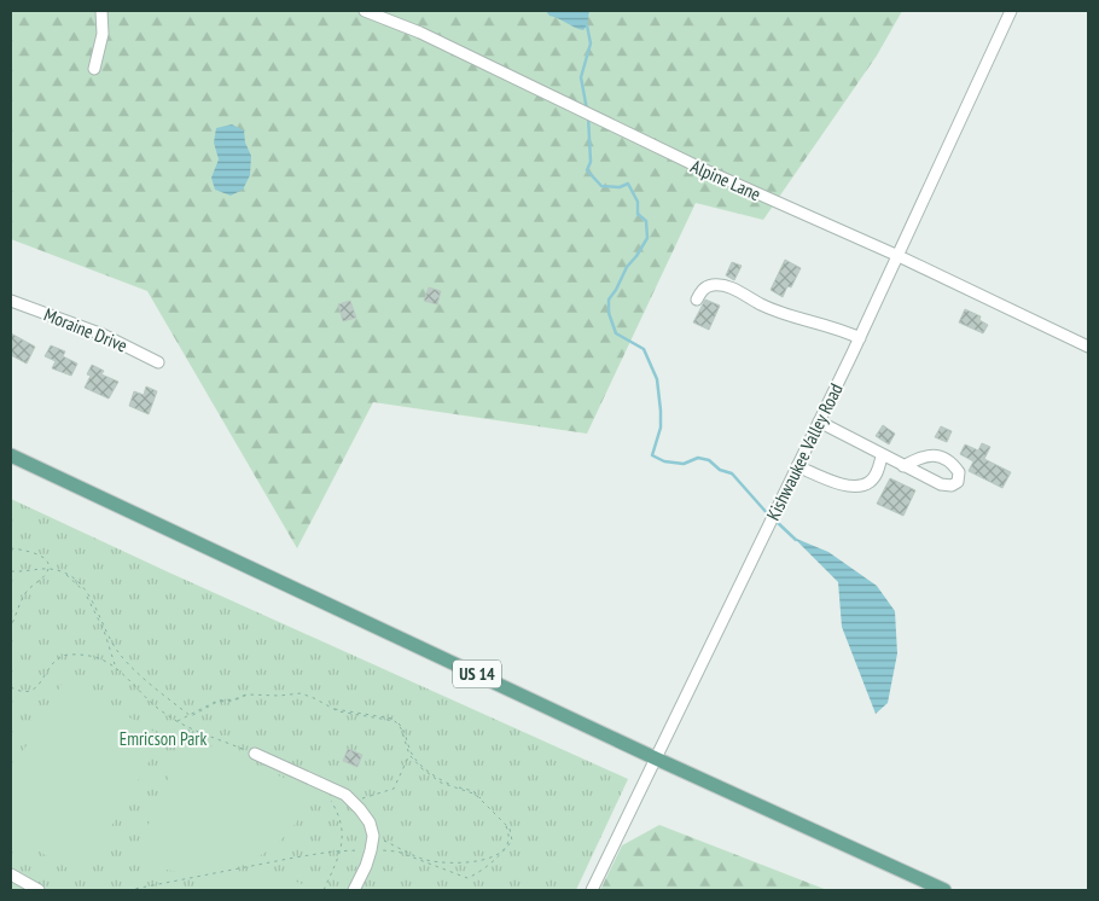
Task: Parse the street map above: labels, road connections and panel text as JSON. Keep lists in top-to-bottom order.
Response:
{
  "streets": {
    "main road": ["US 14"],
    "street": ["Alpine Lane", "Moraine Drive", "Kishwaukee Valley Road"]
  },
  "crossings": [
    ["Alpine Lane", "Kishwaukee Valley Road"],
    ["Kishwaukee Valley Road", "US 14"]
  ],
  "parks": ["Emricson Park"]
}
